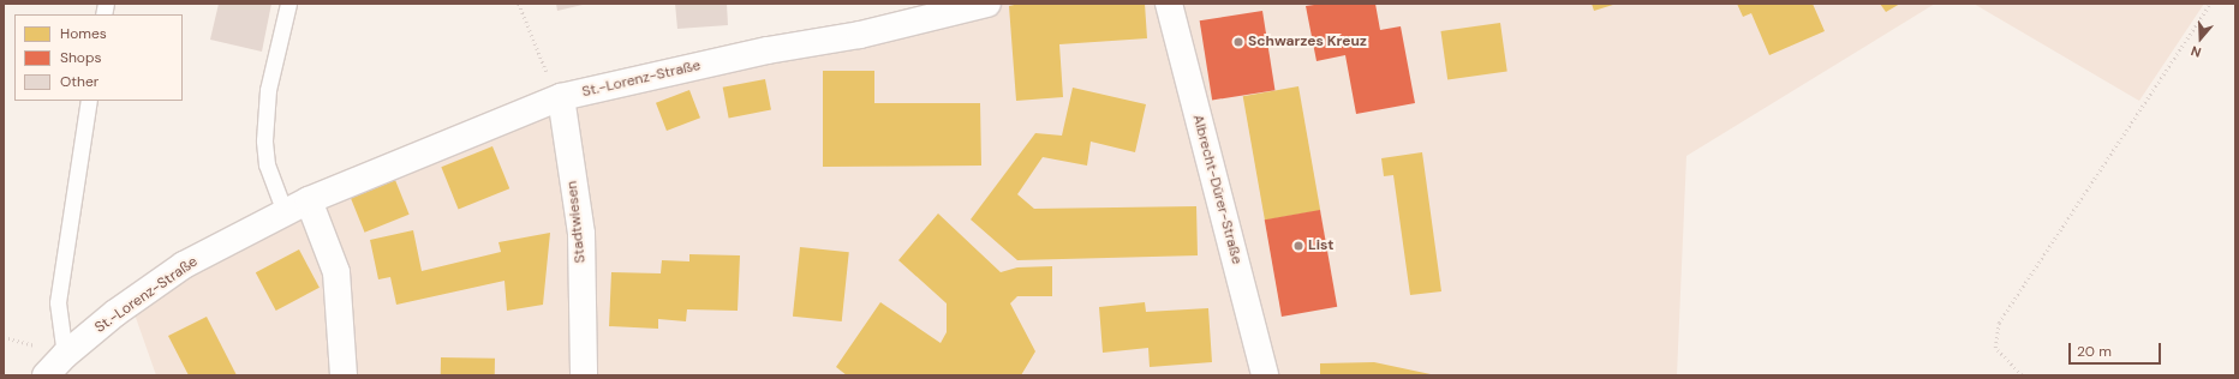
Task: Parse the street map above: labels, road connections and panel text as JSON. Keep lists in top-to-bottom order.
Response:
{
  "streets": {
    "street": ["St.-Lorenz-Straße", "Albrecht-Dürer-Straße", "Stadtwiesen"]
  },
  "crossings": [
    ["St.-Lorenz-Straße", "Stadtwiesen"]
  ],
  "places": ["Schwarzes Kreuz", "List"],
  "legend": ["Homes", "Shops", "Other"],
  "scale_bar": "20 m",
  "north": "bottom"
}
